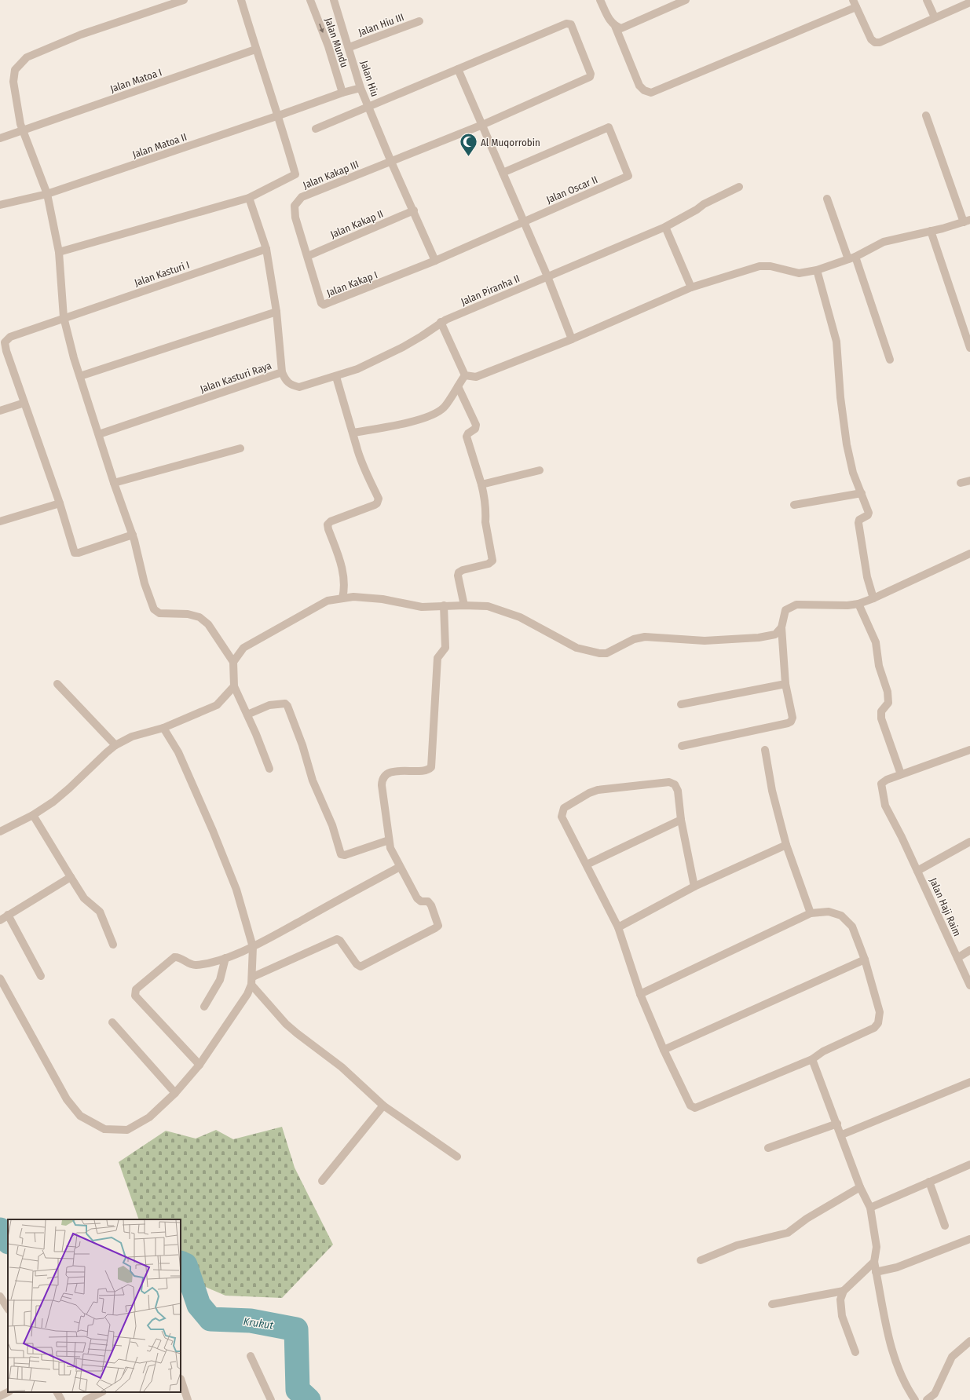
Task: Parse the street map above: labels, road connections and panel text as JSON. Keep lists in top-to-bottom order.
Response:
{
  "streets": {
    "street": [
      "Jalan Hiu III",
      "Jalan Mundu",
      "Jalan Hiu",
      "Jalan Matoa I",
      "Jalan Matoa II",
      "Jalan Kakap III",
      "Jalan Oscar II",
      "Jalan Kakap II",
      "Jalan Kasturi I",
      "Jalan Kakap I",
      "Jalan Piranha II",
      "Jalan Kasturi Raya",
      "Jalan Haji Raim"
    ]
  },
  "crossings": [
    ["Jalan Hiu III", "Jalan Hiu"],
    ["Jalan Mundu", "Jalan Matoa II"],
    ["Jalan Hiu", "Jalan Matoa II"],
    ["Jalan Hiu", "Jalan Kakap III"],
    ["Jalan Hiu", "Jalan Oscar II"],
    ["Jalan Hiu", "Jalan Kakap II"],
    ["Jalan Hiu", "Jalan Kakap I"],
    ["Jalan Kakap III", "Jalan Kakap II"],
    ["Jalan Kakap III", "Jalan Kakap I"],
    ["Jalan Oscar II", "Jalan Kakap I"],
    ["Jalan Kakap II", "Jalan Kakap I"],
    ["Jalan Kasturi I", "Jalan Kasturi Raya"],
    ["Jalan Piranha II", "Jalan Kasturi Raya"]
  ],
  "water": ["Krukut"],
  "places": {
    "mosque": ["Al Muqorrobin"]
  }
}
